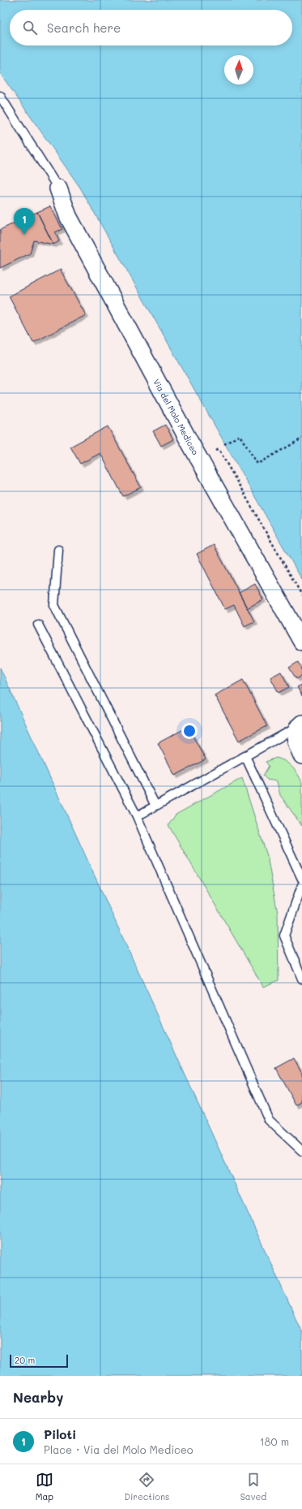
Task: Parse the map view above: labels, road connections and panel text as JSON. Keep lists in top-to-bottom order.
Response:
{
  "streets": {
    "street": ["Via del Molo Mediceo"]
  },
  "scale_bar": "20 m",
  "north": "top",
  "page": {
    "search": "Search here",
    "pins": "1",
    "scale": "20 m",
    "heading": "Nearby",
    "list": [
      {
        "mark": "1",
        "name": "Piloti",
        "note": "Place · Via del Molo Mediceo",
        "value": "180 m"
      }
    ],
    "nav": ["Map", "Directions", "Saved"]
  }
}
